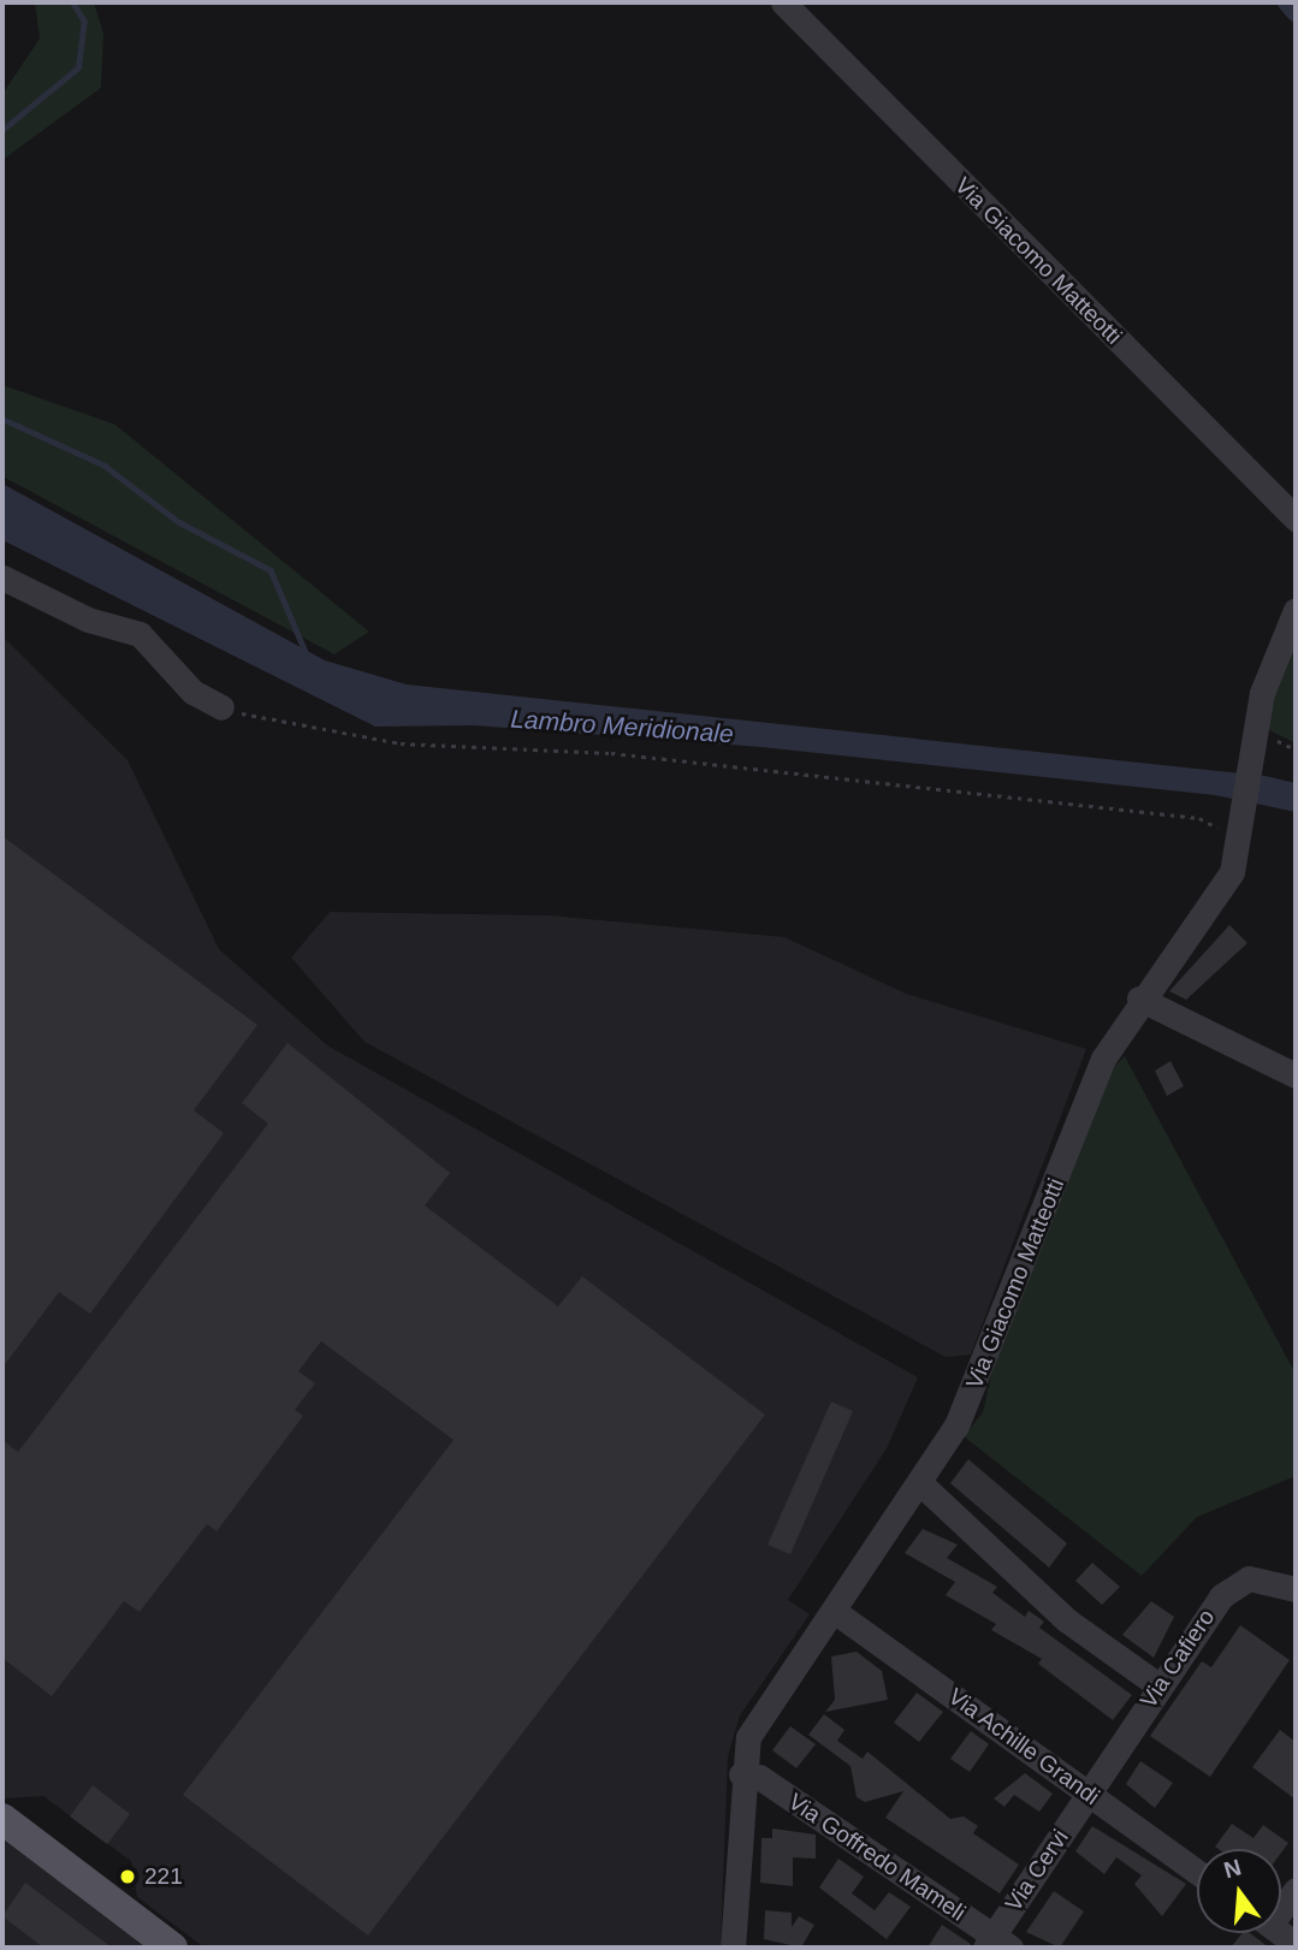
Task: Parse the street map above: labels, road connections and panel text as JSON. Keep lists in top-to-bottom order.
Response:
{
  "streets": {
    "street": [
      "Via Giacomo Matteotti",
      "Via Cafiero",
      "Via Achille Grandi",
      "Via Goffredo Mameli",
      "Via Cervi"
    ]
  },
  "crossings": [
    ["Via Giacomo Matteotti", "Via Achille Grandi"],
    ["Via Giacomo Matteotti", "Via Goffredo Mameli"],
    ["Via Cafiero", "Via Achille Grandi"],
    ["Via Cafiero", "Via Cervi"],
    ["Via Achille Grandi", "Via Cervi"],
    ["Via Goffredo Mameli", "Via Cervi"]
  ],
  "water": ["Lambro Meridionale"],
  "places": ["221"],
  "north": "top"
}
